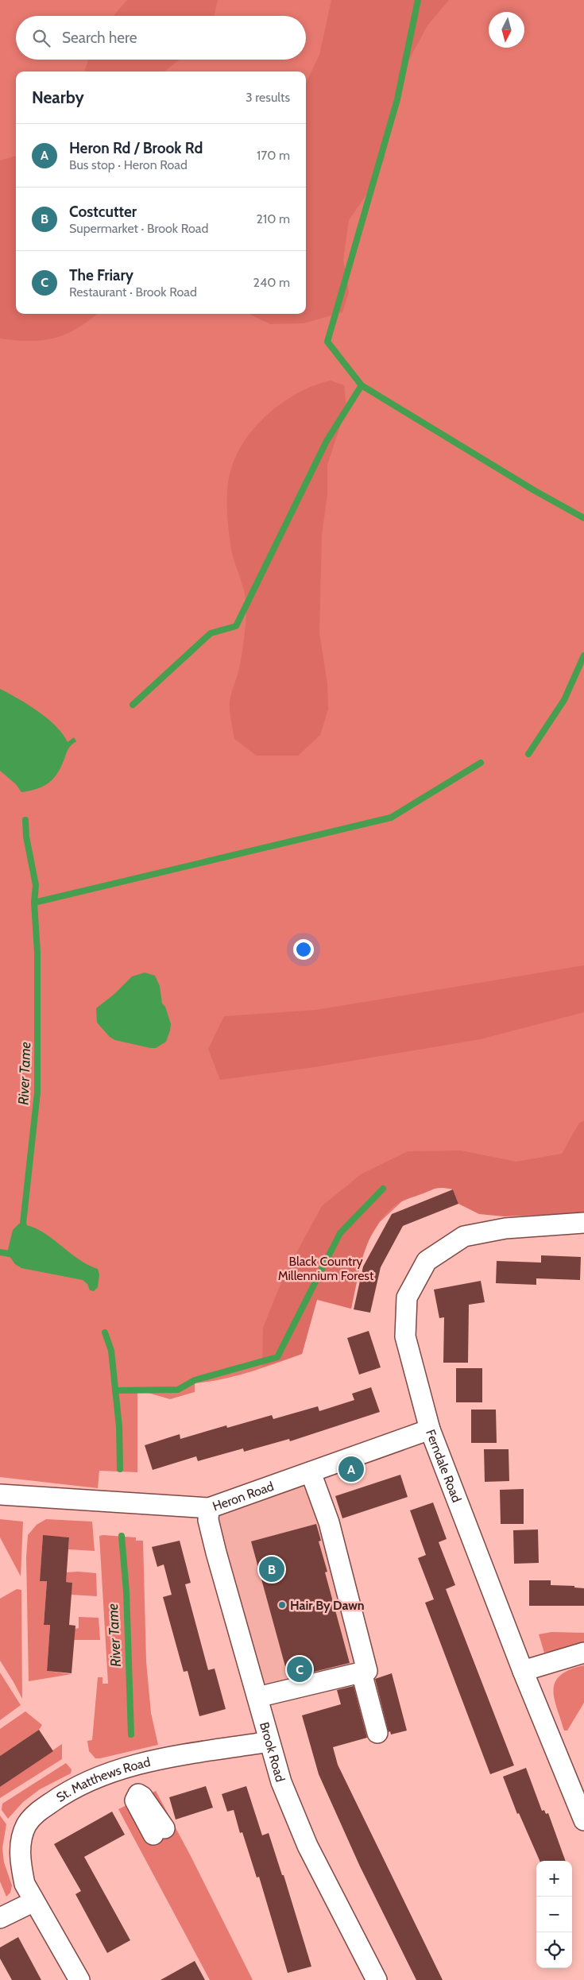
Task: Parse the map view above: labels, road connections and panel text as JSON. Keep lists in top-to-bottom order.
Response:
{
  "streets": {
    "street": [
      "Ferndale Road",
      "Heron Road",
      "Brook Road",
      "St. Matthews Road"
    ]
  },
  "crossings": [
    ["Ferndale Road", "Heron Road"],
    ["Heron Road", "Brook Road"],
    ["Brook Road", "St. Matthews Road"]
  ],
  "water": ["River Tame"],
  "parks": ["Black Country Millennium Forest"],
  "places": ["Hair By Dawn"],
  "north": "bottom",
  "page": {
    "search": "Search here",
    "heading": ["Nearby", "3 results"],
    "list": [
      {
        "mark": "A",
        "name": "Heron Rd / Brook Rd",
        "note": "Bus stop · Heron Road",
        "value": "170 m"
      },
      {
        "mark": "B",
        "name": "Costcutter",
        "note": "Supermarket · Brook Road",
        "value": "210 m"
      },
      {
        "mark": "C",
        "name": "The Friary",
        "note": "Restaurant · Brook Road",
        "value": "240 m"
      }
    ],
    "pins": ["A", "B", "C"],
    "map_buttons": ["+", "−"]
  }
}
